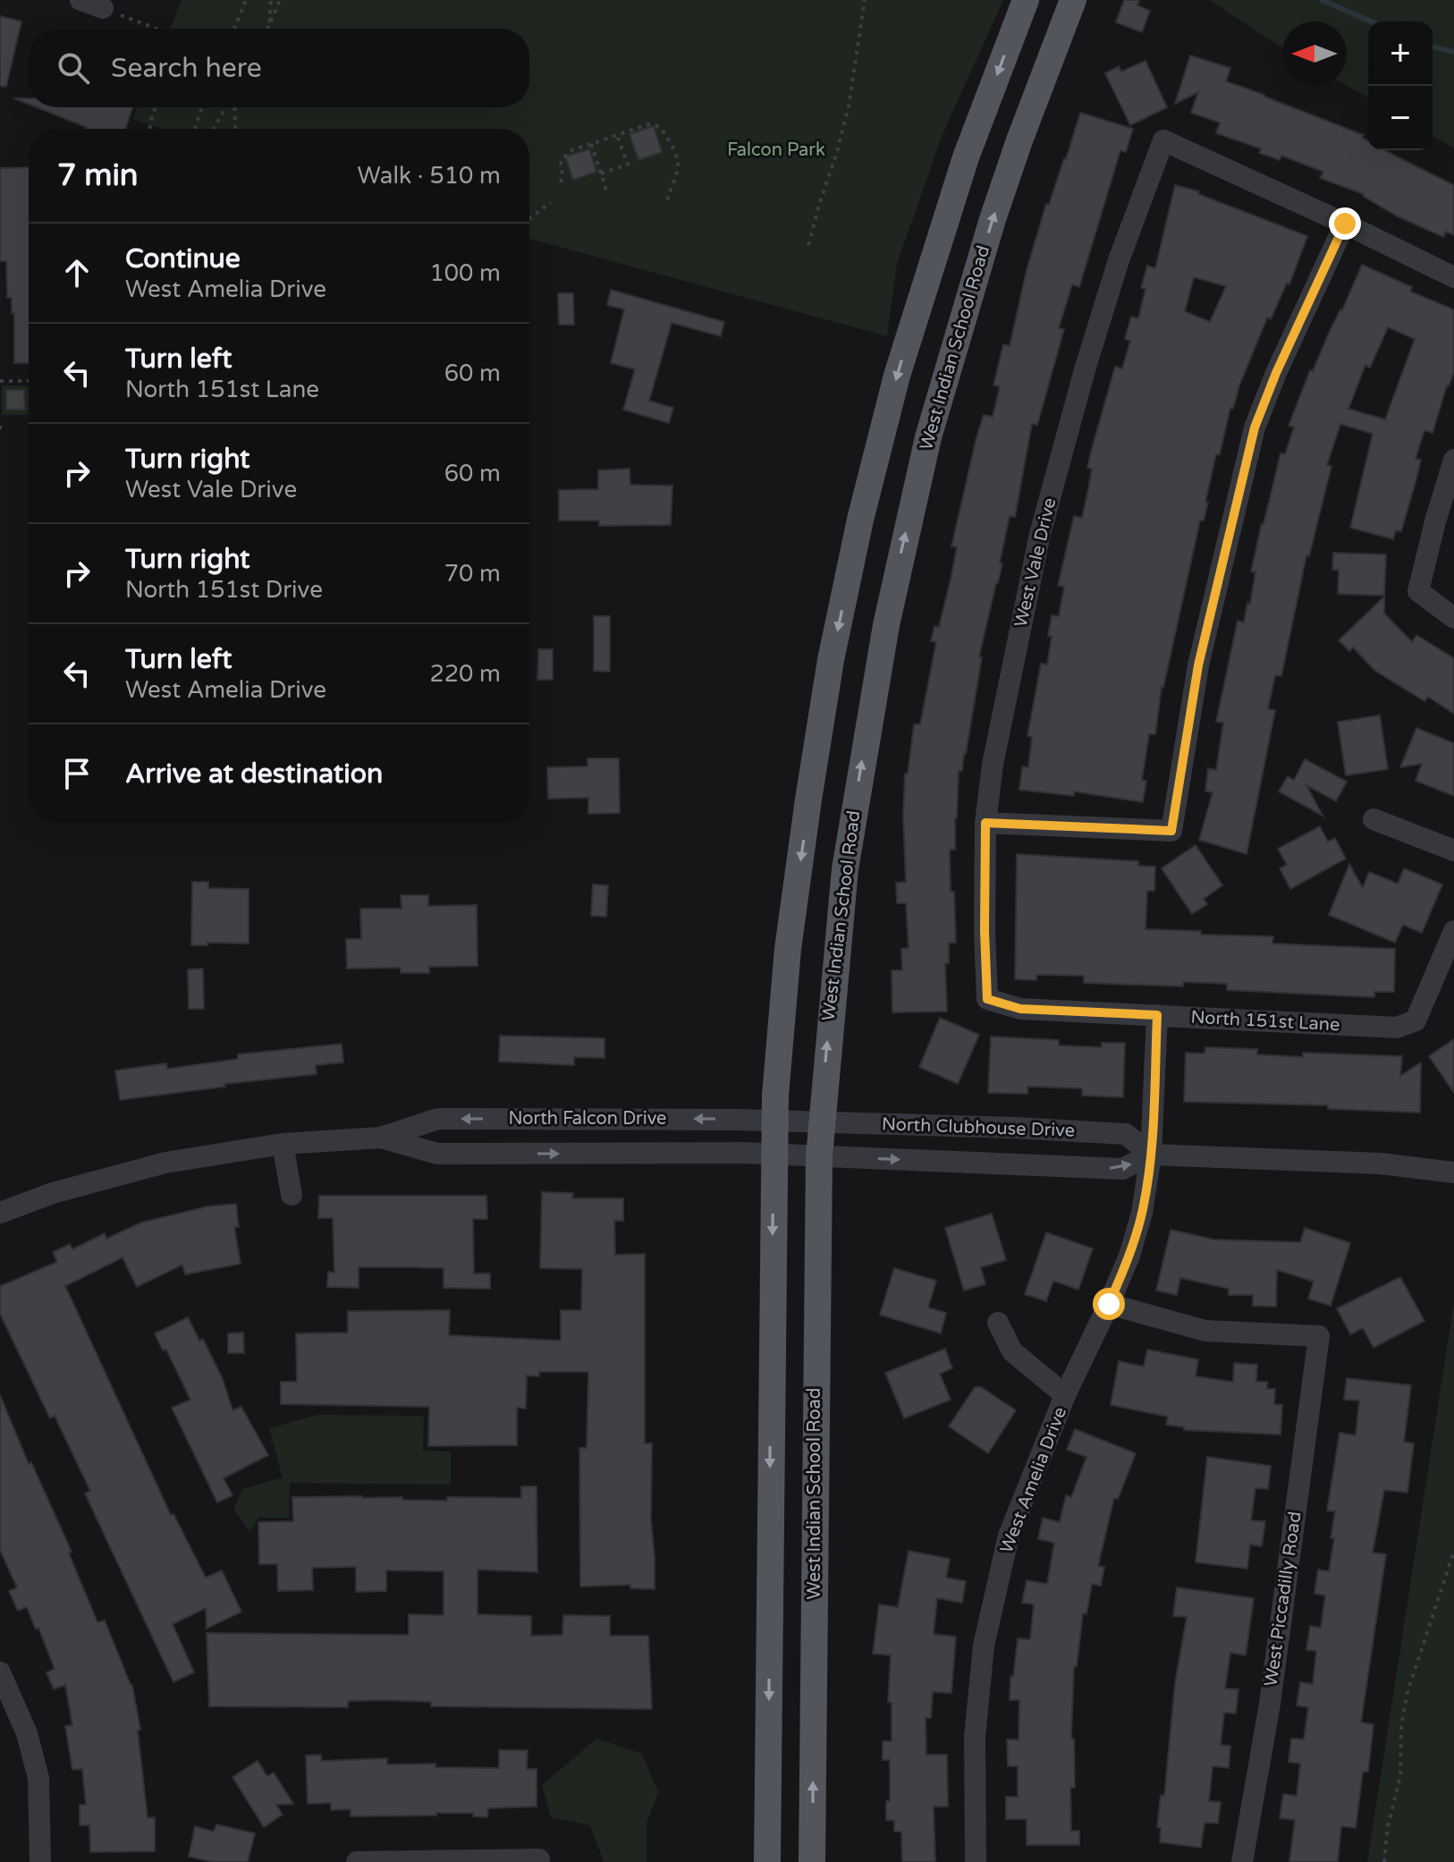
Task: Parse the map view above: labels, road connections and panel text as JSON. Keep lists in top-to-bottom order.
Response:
{
  "streets": {
    "main road": ["West Indian School Road"],
    "street": [
      "West Vale Drive",
      "North 151st Lane",
      "North Falcon Drive",
      "North Clubhouse Drive",
      "West Amelia Drive",
      "West Piccadilly Road"
    ]
  },
  "crossings": [
    ["West Indian School Road", "North Falcon Drive"],
    ["West Indian School Road", "North Clubhouse Drive"],
    ["West Vale Drive", "North 151st Lane"],
    ["North 151st Lane", "West Amelia Drive"],
    ["North Falcon Drive", "North Clubhouse Drive"],
    ["North Clubhouse Drive", "West Amelia Drive"],
    ["West Amelia Drive", "West Piccadilly Road"]
  ],
  "parks": ["Falcon Park"],
  "north": "left",
  "page": {
    "map_buttons": ["+", "−"],
    "search": "Search here",
    "heading": ["7 min", "Walk · 510 m"],
    "list": [
      ["Continue", "West Amelia Drive", "100 m"],
      ["Turn left", "North 151st Lane", "60 m"],
      ["Turn right", "West Vale Drive", "60 m"],
      ["Turn right", "North 151st Drive", "70 m"],
      ["Turn left", "West Amelia Drive", "220 m"],
      "Arrive at destination"
    ]
  }
}
